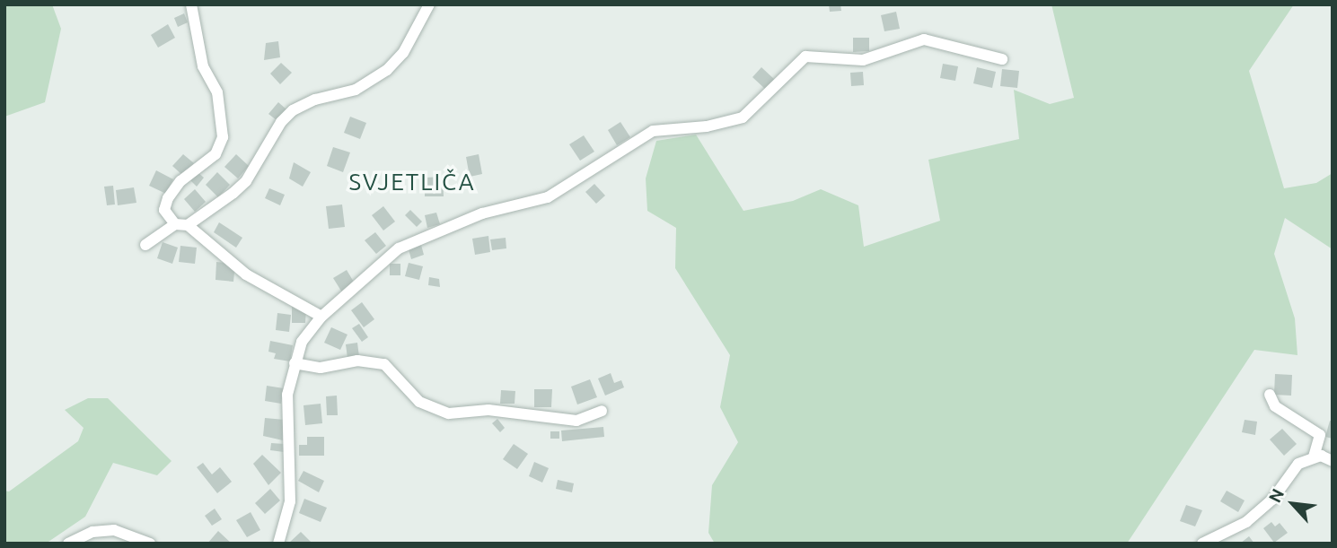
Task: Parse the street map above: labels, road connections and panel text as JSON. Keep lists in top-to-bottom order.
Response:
{
  "districts": ["SVJETLIČA"],
  "north": "top left"
}
